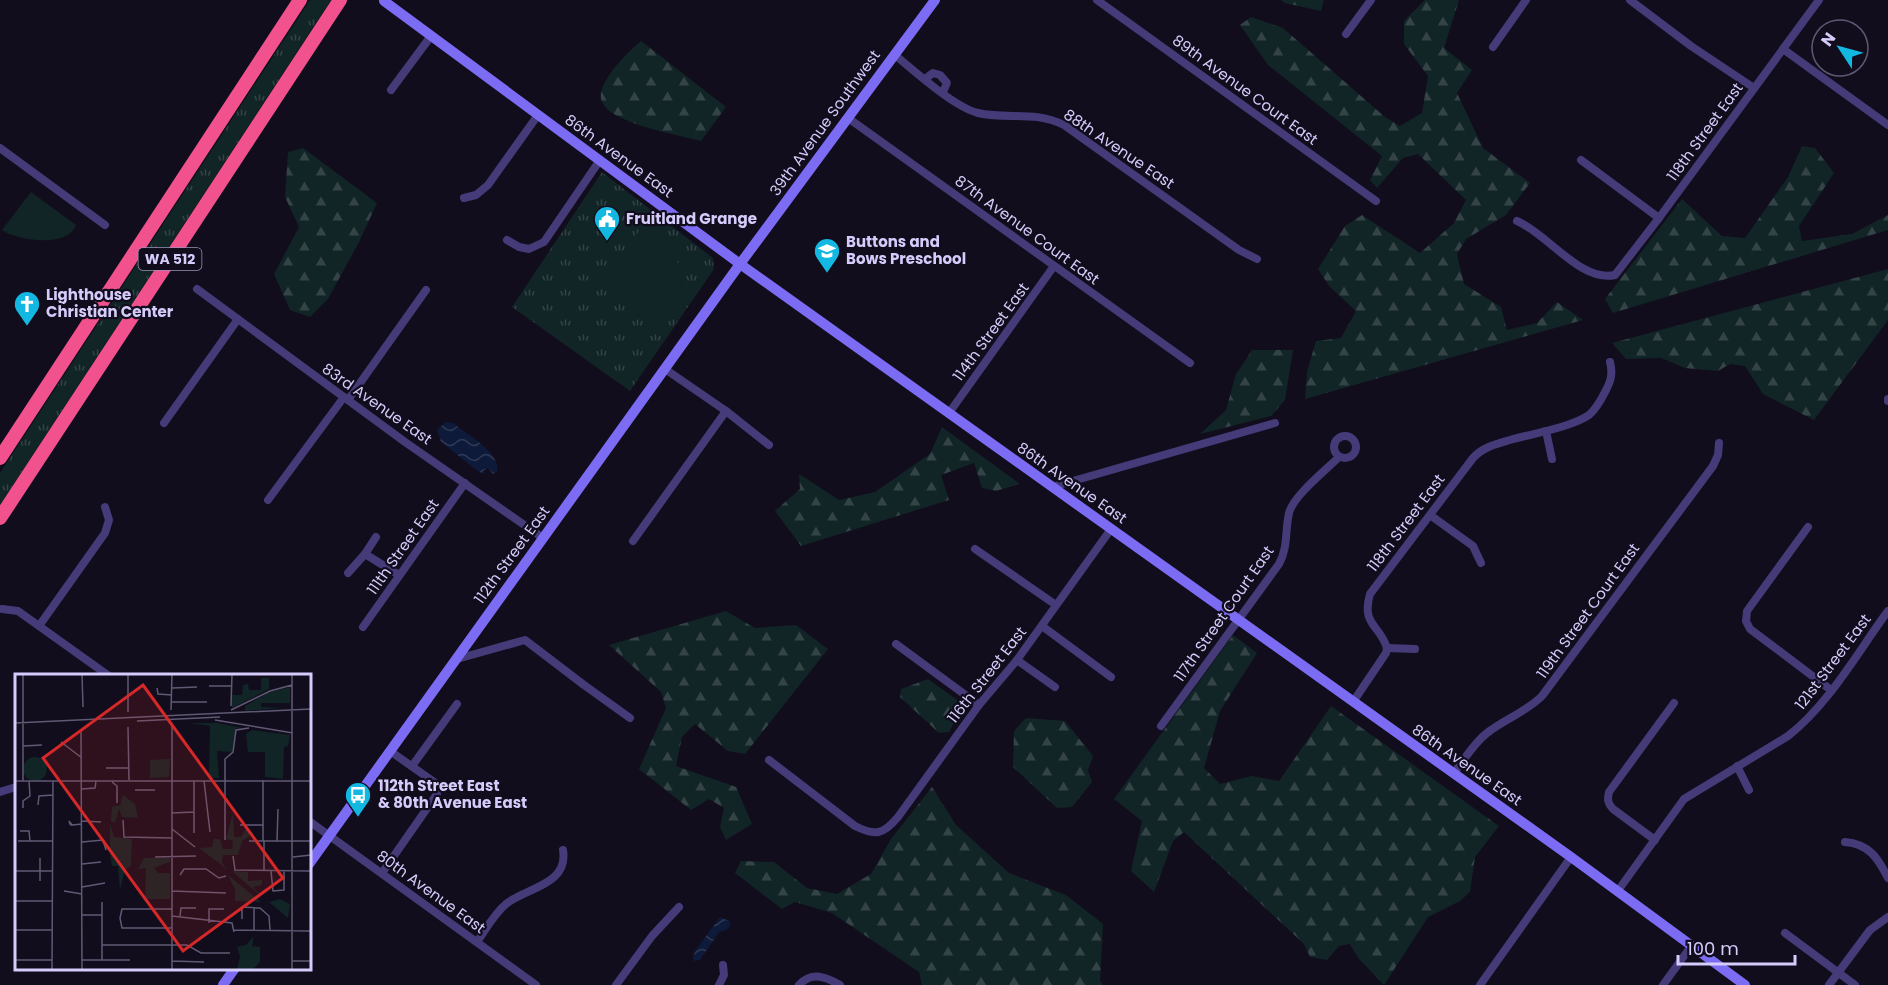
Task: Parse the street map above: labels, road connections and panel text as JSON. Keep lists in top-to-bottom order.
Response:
{
  "streets": {
    "highway": ["WA 512"],
    "street": [
      "89th Avenue Court East",
      "39th Avenue Southwest",
      "118th Street East",
      "88th Avenue East",
      "86th Avenue East",
      "87th Avenue Court East",
      "114th Street East",
      "83rd Avenue East",
      "111th Street East",
      "112th Street East",
      "119th Street Court East",
      "117th Street Court East",
      "121st Street East",
      "116th Street East",
      "80th Avenue East"
    ]
  },
  "crossings": [
    ["39th Avenue Southwest", "88th Avenue East"],
    ["39th Avenue Southwest", "86th Avenue East"],
    ["39th Avenue Southwest", "87th Avenue Court East"],
    ["39th Avenue Southwest", "112th Street East"],
    ["86th Avenue East", "114th Street East"],
    ["86th Avenue East", "112th Street East"],
    ["86th Avenue East", "119th Street Court East"],
    ["86th Avenue East", "117th Street Court East"],
    ["86th Avenue East", "121st Street East"],
    ["86th Avenue East", "116th Street East"],
    ["87th Avenue Court East", "114th Street East"],
    ["83rd Avenue East", "111th Street East"],
    ["83rd Avenue East", "112th Street East"],
    ["112th Street East", "80th Avenue East"]
  ],
  "places": {
    "public building": ["Fruitland Grange"],
    "school or university": ["Buttons and Bows Preschool"],
    "church": ["Lighthouse Christian Center"],
    "bus stop": ["112th Street East & 80th Avenue East"]
  },
  "scale_bar": "100 m",
  "north": "top left"
}
